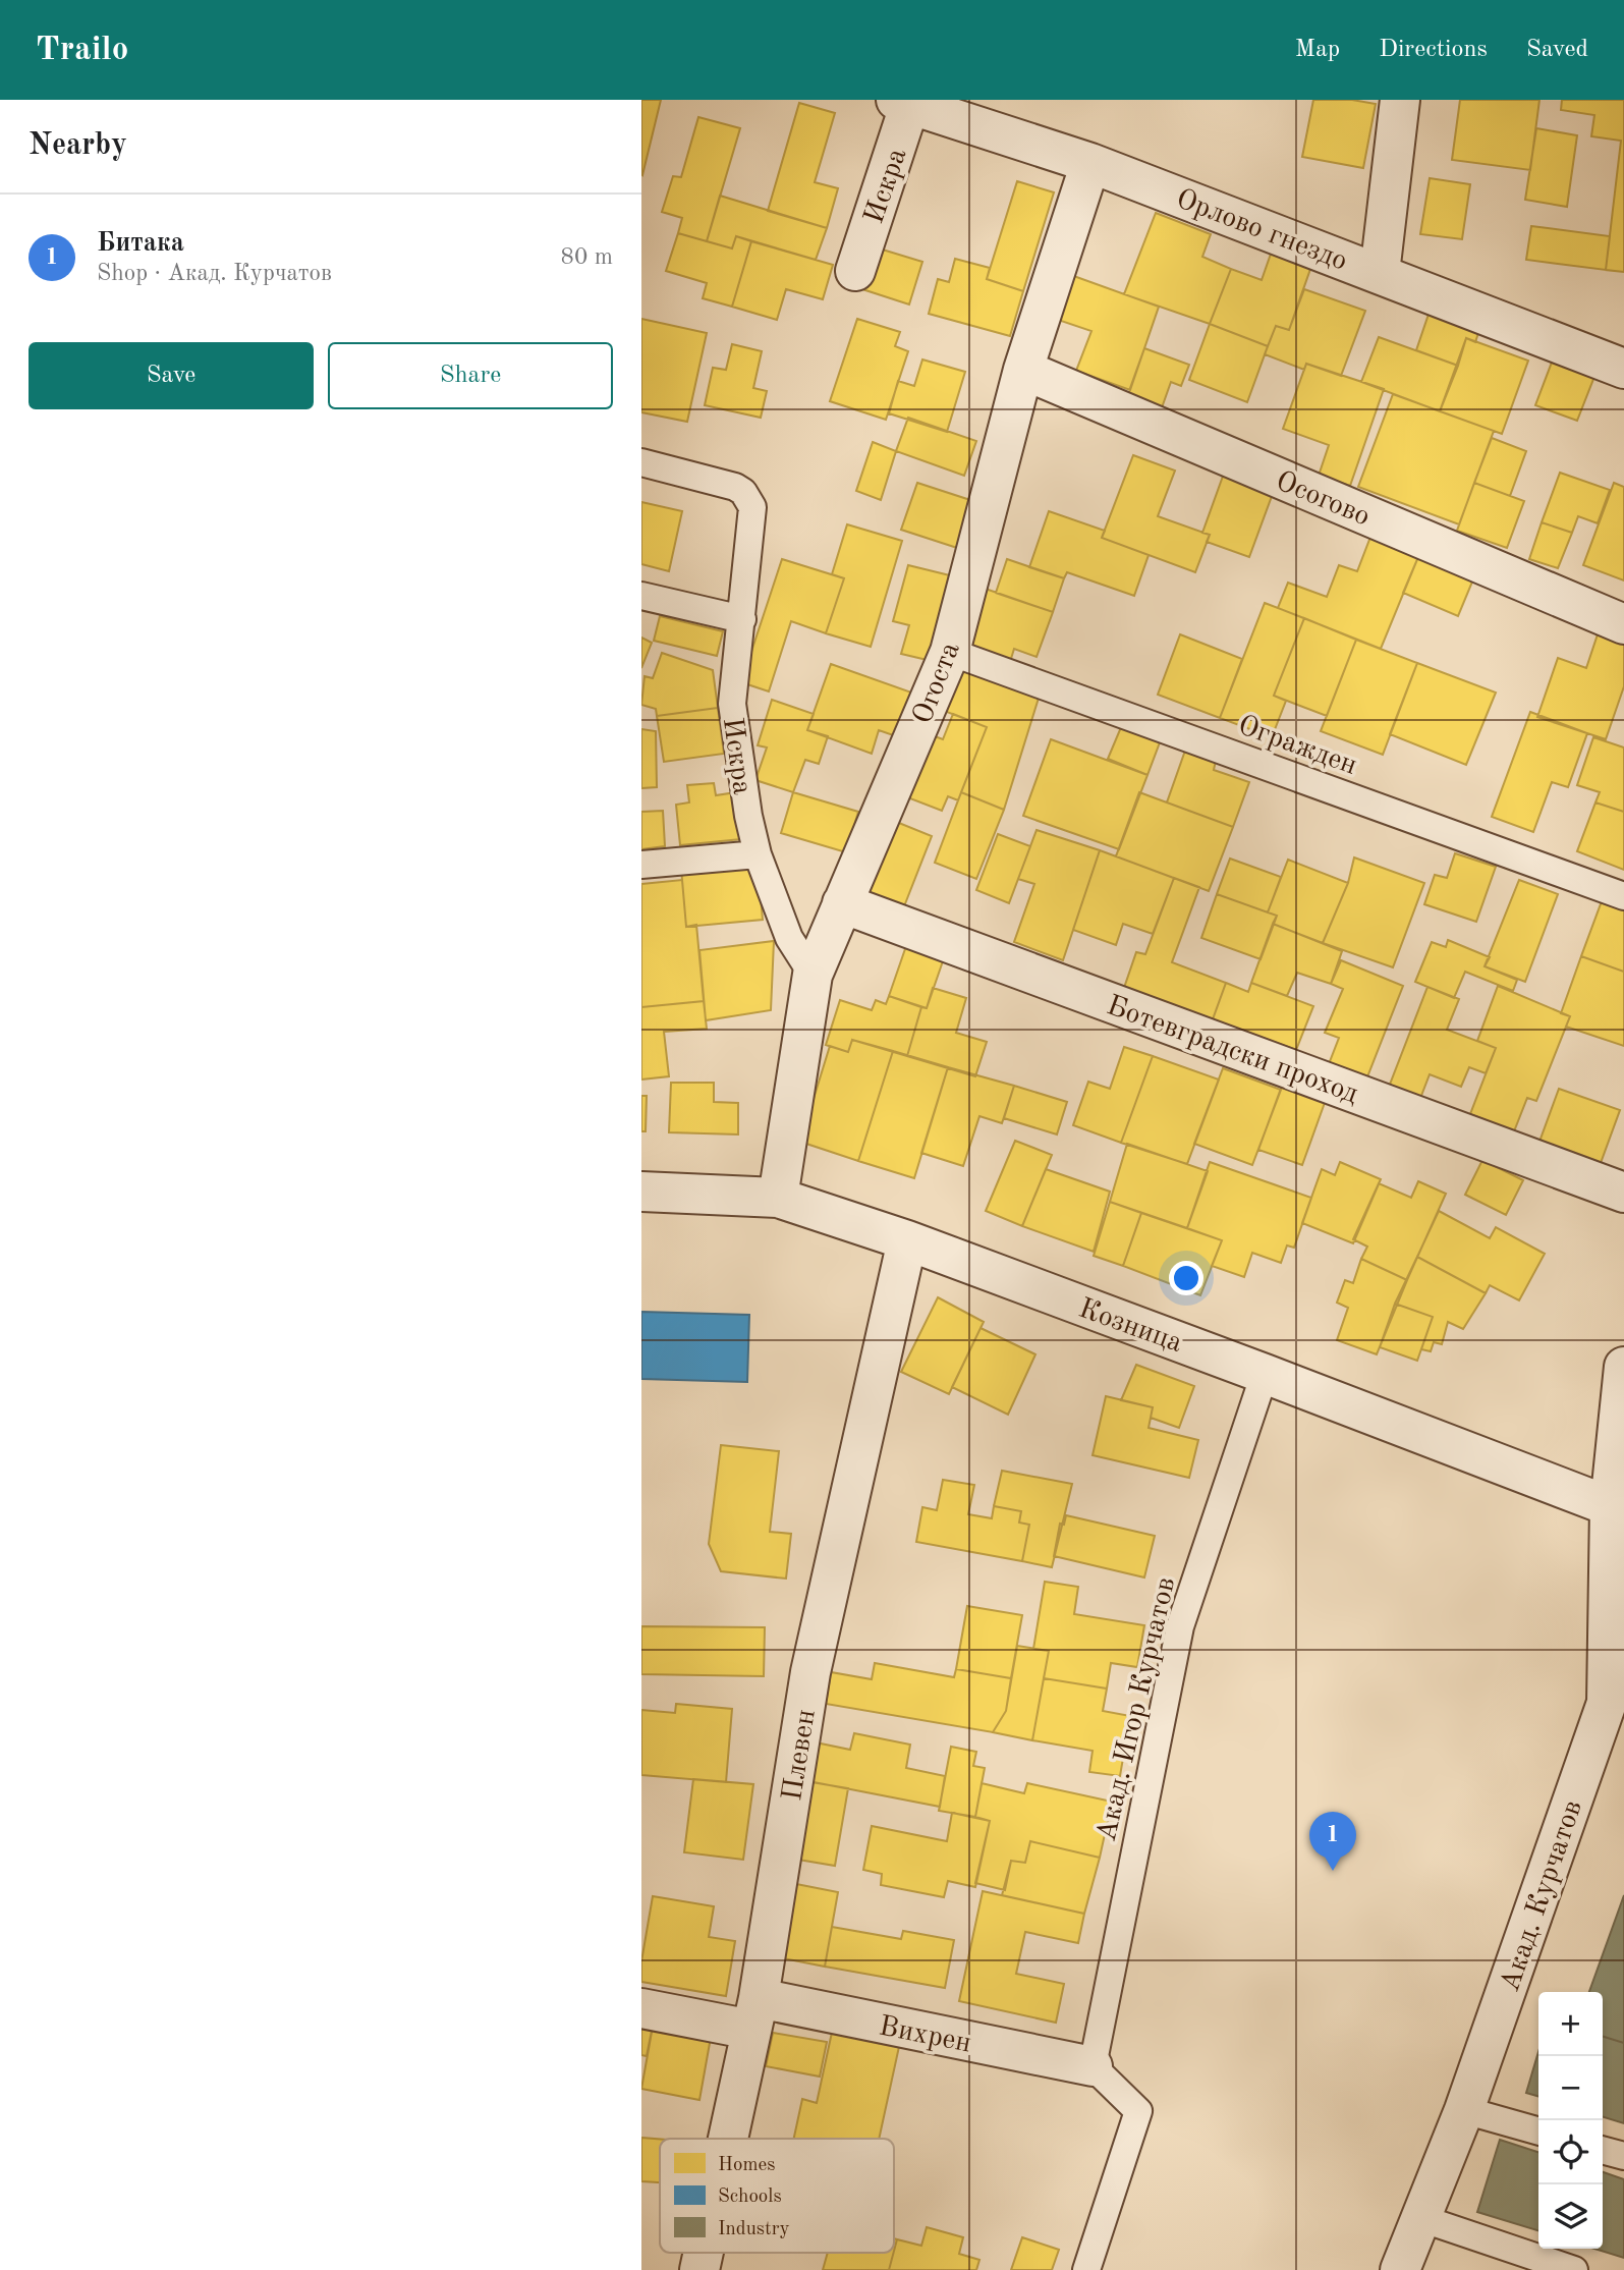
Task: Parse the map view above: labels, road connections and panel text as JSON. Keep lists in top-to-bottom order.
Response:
{
  "streets": {
    "street": [
      "Искра",
      "Орлово гнездо",
      "Осогово",
      "Огоста",
      "Ботевградски проход",
      "Козница",
      "Плевен",
      "Акад. Курчатов",
      "Вихрен"
    ],
    "lane": ["Огражден", "Акад. Игор Курчатов"]
  },
  "crossings": [
    ["Искра", "Орлово гнездо"],
    ["Искра", "Огоста"],
    ["Орлово гнездо", "Огоста"],
    ["Осогово", "Огоста"],
    ["Огоста", "Огражден"],
    ["Огоста", "Ботевградски проход"],
    ["Огоста", "Козница"],
    ["Козница", "Акад. Игор Курчатов"],
    ["Козница", "Плевен"],
    ["Козница", "Акад. Курчатов"],
    ["Акад. Игор Курчатов", "Вихрен"],
    ["Плевен", "Вихрен"]
  ],
  "legend": ["Homes", "Schools", "Industry"],
  "page": {
    "header": "Trailo",
    "nav": ["Map", "Directions", "Saved"],
    "heading": "Nearby",
    "list": [
      {
        "mark": "1",
        "name": "Битака",
        "note": "Shop · Акад. Курчатов",
        "value": "80 m"
      }
    ],
    "buttons": ["Save", "Share"],
    "pins": "1",
    "map_buttons": ["+", "−"]
  }
}
